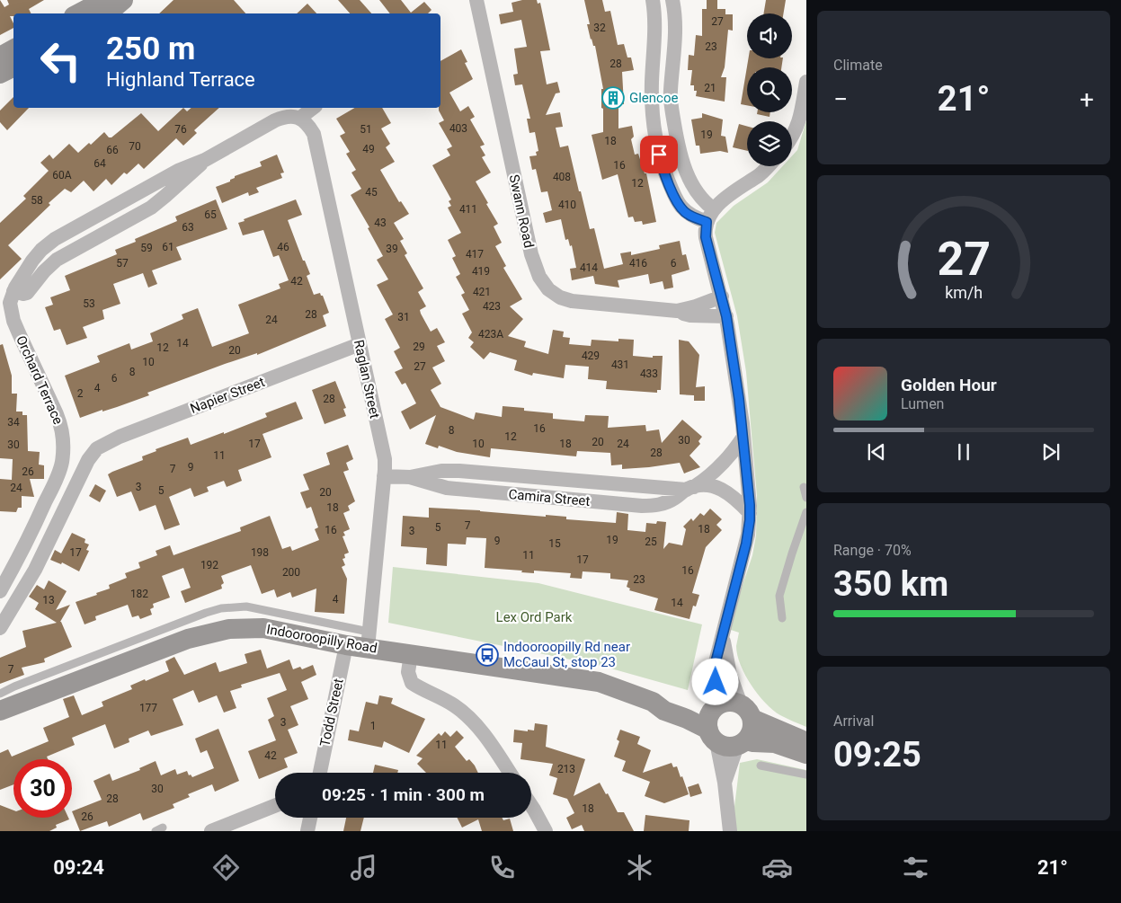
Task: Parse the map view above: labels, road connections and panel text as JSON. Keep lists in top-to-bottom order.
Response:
{
  "streets": {
    "main road": ["Indooroopilly Road"],
    "street": [
      "Swann Road",
      "Raglan Street",
      "Orchard Terrace",
      "Napier Street",
      "Camira Street",
      "Todd Street"
    ]
  },
  "crossings": [
    ["Raglan Street", "Orchard Terrace"],
    ["Raglan Street", "Napier Street"],
    ["Raglan Street", "Camira Street"],
    ["Raglan Street", "Indooroopilly Road"],
    ["Indooroopilly Road", "Todd Street"]
  ],
  "parks": ["Lex Ord Park"],
  "places": {
    "building": ["Glencoe"],
    "bus stop": ["Indooroopilly Rd near McCaul St, stop 23"]
  },
  "house_numbers": [
    "27",
    "32",
    "23",
    "28",
    "21",
    "403",
    "76",
    "51",
    "19",
    "18",
    "70",
    "49",
    "66",
    "64",
    "16",
    "60A",
    "408",
    "12",
    "45",
    "58",
    "410",
    "411",
    "65",
    "43",
    "63",
    "61",
    "46",
    "59",
    "39",
    "417",
    "57",
    "416",
    "6",
    "414",
    "419",
    "42",
    "421",
    "53",
    "423",
    "28",
    "31",
    "24",
    "423A",
    "14",
    "29",
    "12",
    "20",
    "429",
    "10",
    "431",
    "27",
    "8",
    "433",
    "6",
    "4",
    "2",
    "28",
    "34",
    "16",
    "8",
    "12",
    "30",
    "20",
    "17",
    "10",
    "18",
    "24",
    "30",
    "28",
    "11",
    "9",
    "7",
    "26",
    "3",
    "24",
    "5",
    "20",
    "18",
    "7",
    "5",
    "18",
    "16",
    "3",
    "19",
    "9",
    "25",
    "15",
    "17",
    "198",
    "11",
    "17",
    "192",
    "16",
    "200",
    "23",
    "182",
    "4",
    "13",
    "14",
    "7",
    "177",
    "3",
    "1",
    "11",
    "42",
    "213",
    "30",
    "28",
    "18",
    "26"
  ],
  "page": {
    "tile": [
      "Climate",
      ["Range · 70%", "350 km"],
      ["Arrival", "09:25"]
    ],
    "turn": ["250 m", "Highland Terrace"],
    "heat": ["−", "21°", "+"],
    "song": ["Golden Hour", "Lumen"],
    "limit": "30",
    "trip": "09:25 · 1 min · 300 m",
    "tabs": ["09:24", "21°"],
    "gauge": ["27", "km/h"]
  }
}
